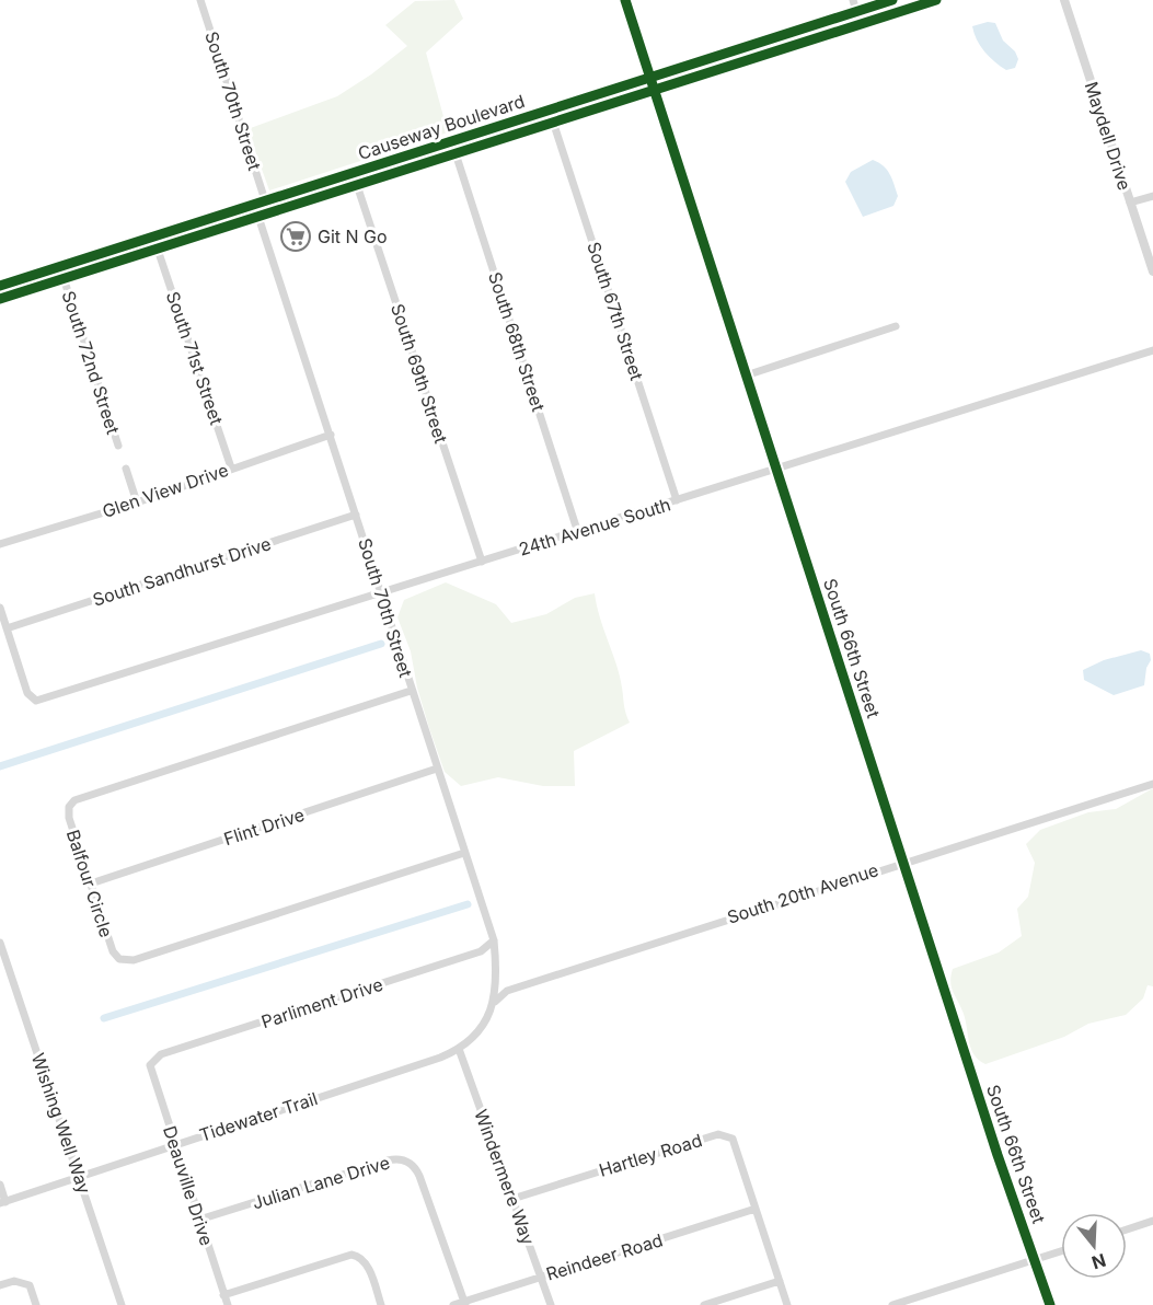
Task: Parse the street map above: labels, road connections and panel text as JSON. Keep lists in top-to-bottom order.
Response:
{
  "streets": {
    "main road": ["Causeway Boulevard"],
    "street": [
      "South 70th Street",
      "Maydell Drive",
      "South 67th Street",
      "South 68th Street",
      "South 71st Street",
      "South 72nd Street",
      "South 69th Street",
      "Glen View Drive",
      "24th Avenue South",
      "South Sandhurst Drive",
      "South 66th Street",
      "Flint Drive",
      "Balfour Circle",
      "South 20th Avenue",
      "Parliment Drive",
      "Tidewater Trail",
      "Wishing Well Way",
      "Hartley Road",
      "Windermere Way",
      "Julian Lane Drive",
      "Deauville Drive",
      "Reindeer Road"
    ]
  },
  "crossings": [
    ["South 70th Street", "Causeway Boulevard"],
    ["South 70th Street", "Glen View Drive"],
    ["South 70th Street", "24th Avenue South"],
    ["South 70th Street", "South Sandhurst Drive"],
    ["South 70th Street", "Flint Drive"],
    ["South 70th Street", "Balfour Circle"],
    ["South 70th Street", "South 20th Avenue"],
    ["South 70th Street", "Parliment Drive"],
    ["South 70th Street", "Tidewater Trail"],
    ["Causeway Boulevard", "South 67th Street"],
    ["Causeway Boulevard", "South 68th Street"],
    ["Causeway Boulevard", "South 71st Street"],
    ["Causeway Boulevard", "South 72nd Street"],
    ["Causeway Boulevard", "South 69th Street"],
    ["Causeway Boulevard", "South 66th Street"],
    ["South 67th Street", "24th Avenue South"],
    ["South 68th Street", "24th Avenue South"],
    ["South 71st Street", "Glen View Drive"],
    ["South 69th Street", "24th Avenue South"],
    ["24th Avenue South", "South Sandhurst Drive"],
    ["24th Avenue South", "South 66th Street"],
    ["South 66th Street", "South 20th Avenue"],
    ["Flint Drive", "Balfour Circle"],
    ["South 20th Avenue", "Tidewater Trail"],
    ["Parliment Drive", "Deauville Drive"],
    ["Tidewater Trail", "Wishing Well Way"],
    ["Tidewater Trail", "Windermere Way"],
    ["Tidewater Trail", "Deauville Drive"],
    ["Hartley Road", "Windermere Way"],
    ["Hartley Road", "Reindeer Road"],
    ["Windermere Way", "Reindeer Road"],
    ["Julian Lane Drive", "Deauville Drive"],
    ["Julian Lane Drive", "Reindeer Road"]
  ],
  "places": {
    "supermarket": ["Git N Go"]
  },
  "north": "bottom"
}
